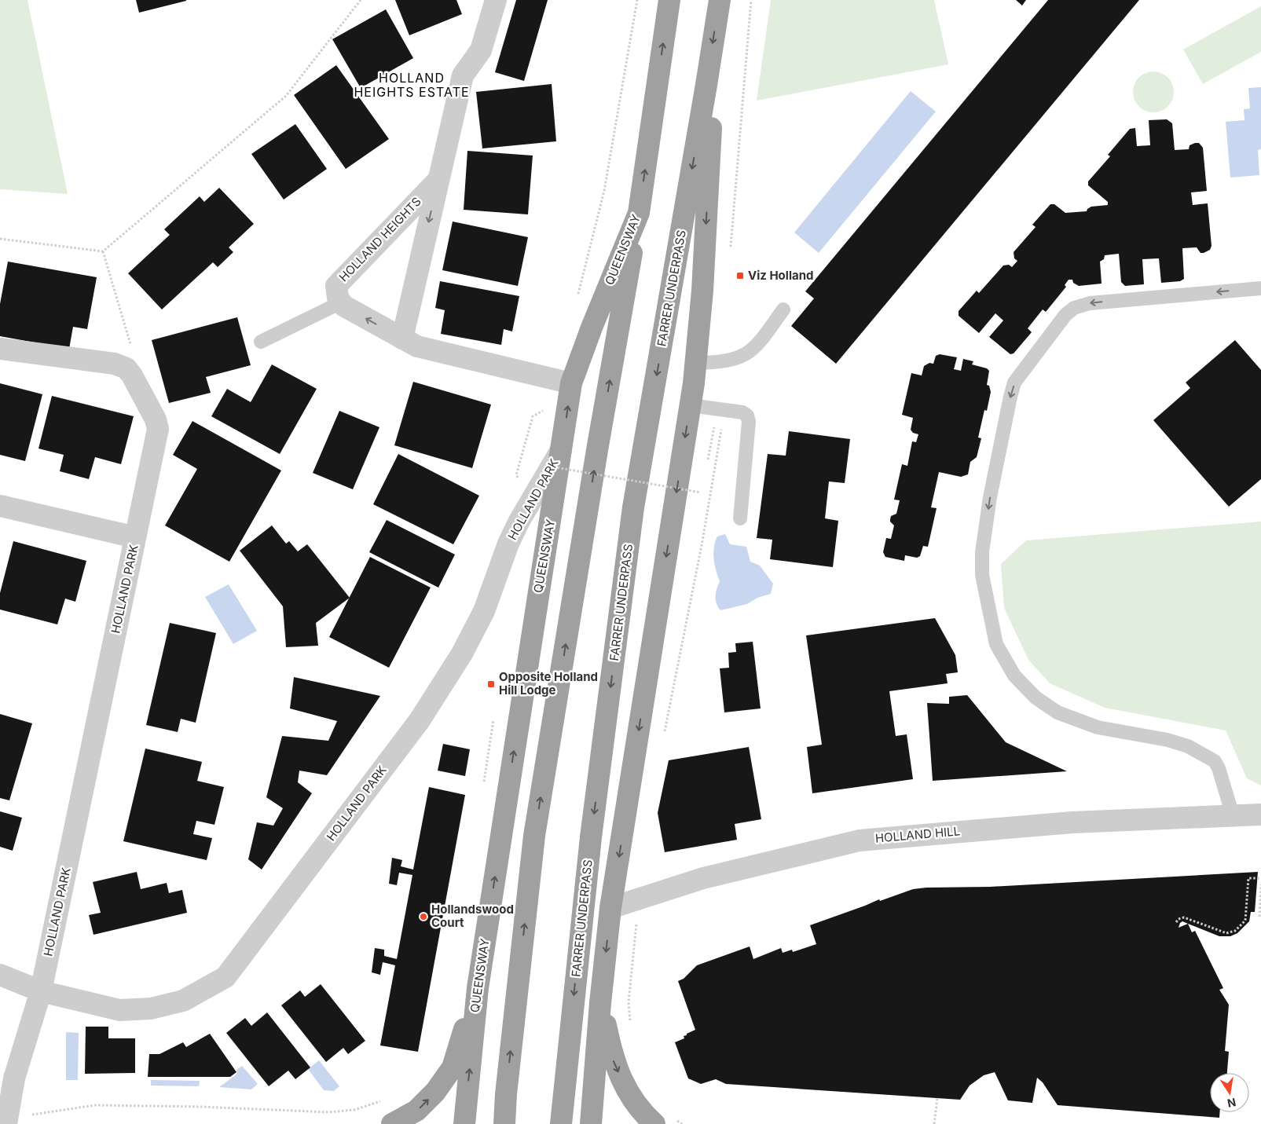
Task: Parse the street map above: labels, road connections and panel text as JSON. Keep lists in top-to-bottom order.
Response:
{
  "streets": {
    "highway": ["QUEENSWAY", "FARRER UNDERPASS"],
    "street": ["HOLLAND HEIGHTS", "HOLLAND PARK", "HOLLAND HILL"]
  },
  "crossings": [
    ["QUEENSWAY", "HOLLAND PARK"]
  ],
  "districts": ["HOLLAND HEIGHTS ESTATE"],
  "places": {
    "transit": ["Viz Holland", "Opposite Holland Hill Lodge"],
    "other": ["Hollandswood Court"]
  },
  "north": "bottom"
}
